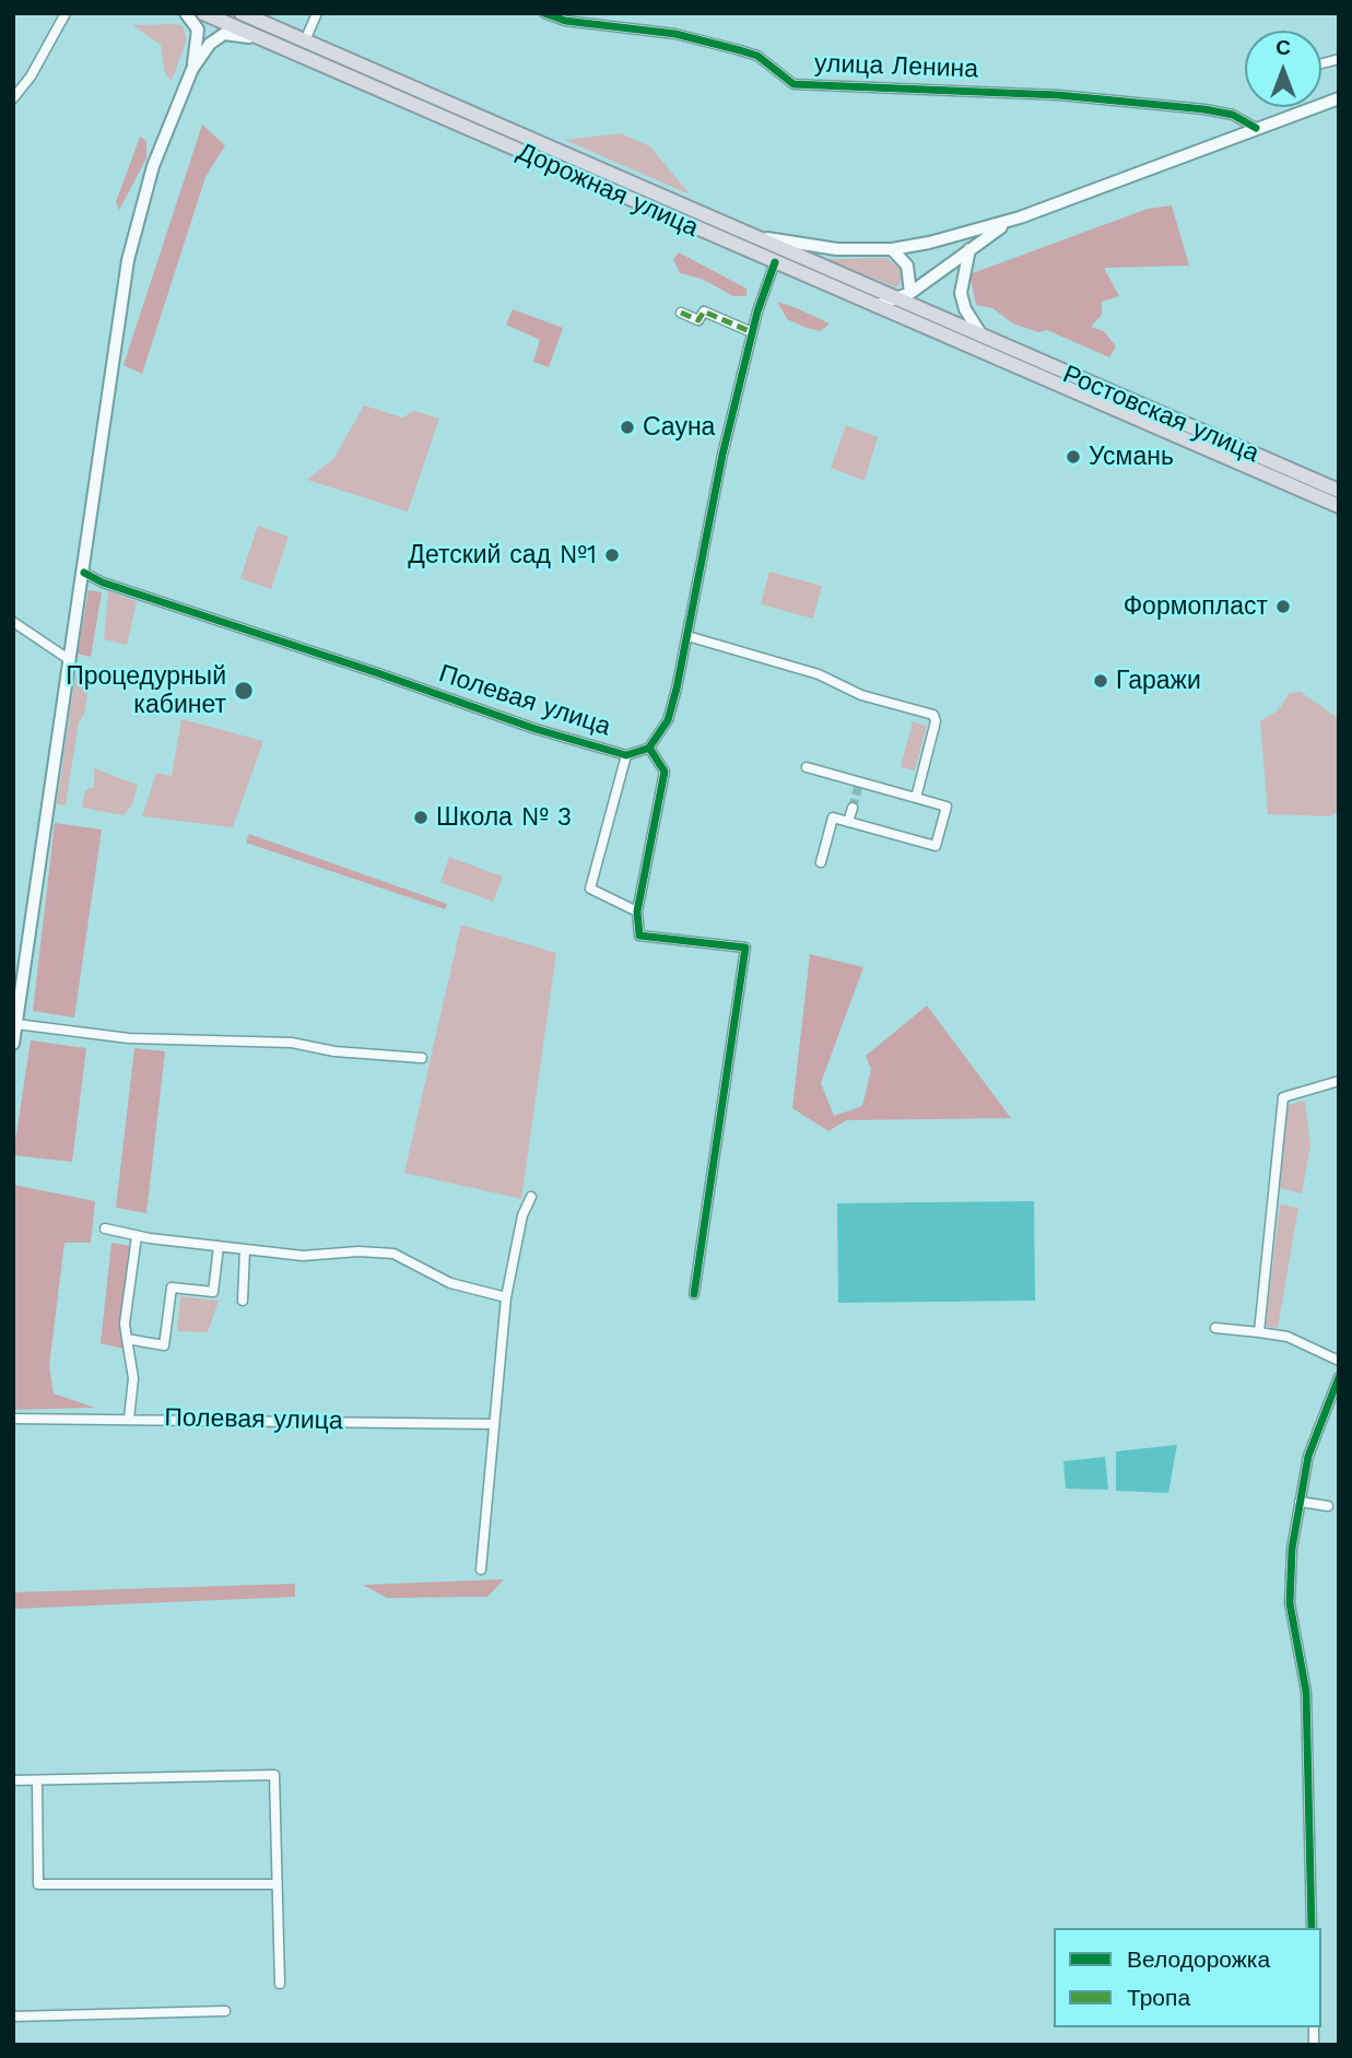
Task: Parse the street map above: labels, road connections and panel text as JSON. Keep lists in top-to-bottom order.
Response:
{
  "streets": {
    "highway": ["Дорожная улица", "Ростовская улица"],
    "street": ["улица Ленина", "Полевая улица"]
  },
  "crossings": [
    ["Дорожная улица", "Ростовская улица"]
  ],
  "places": [
    "Сауна",
    "Усмань",
    "Детский сад №1",
    "Формопласт",
    "Гаражи",
    "Процедурный кабинет",
    "Школа № 3"
  ],
  "legend": ["Велодорожка", "Тропа"],
  "north": "top"
}
